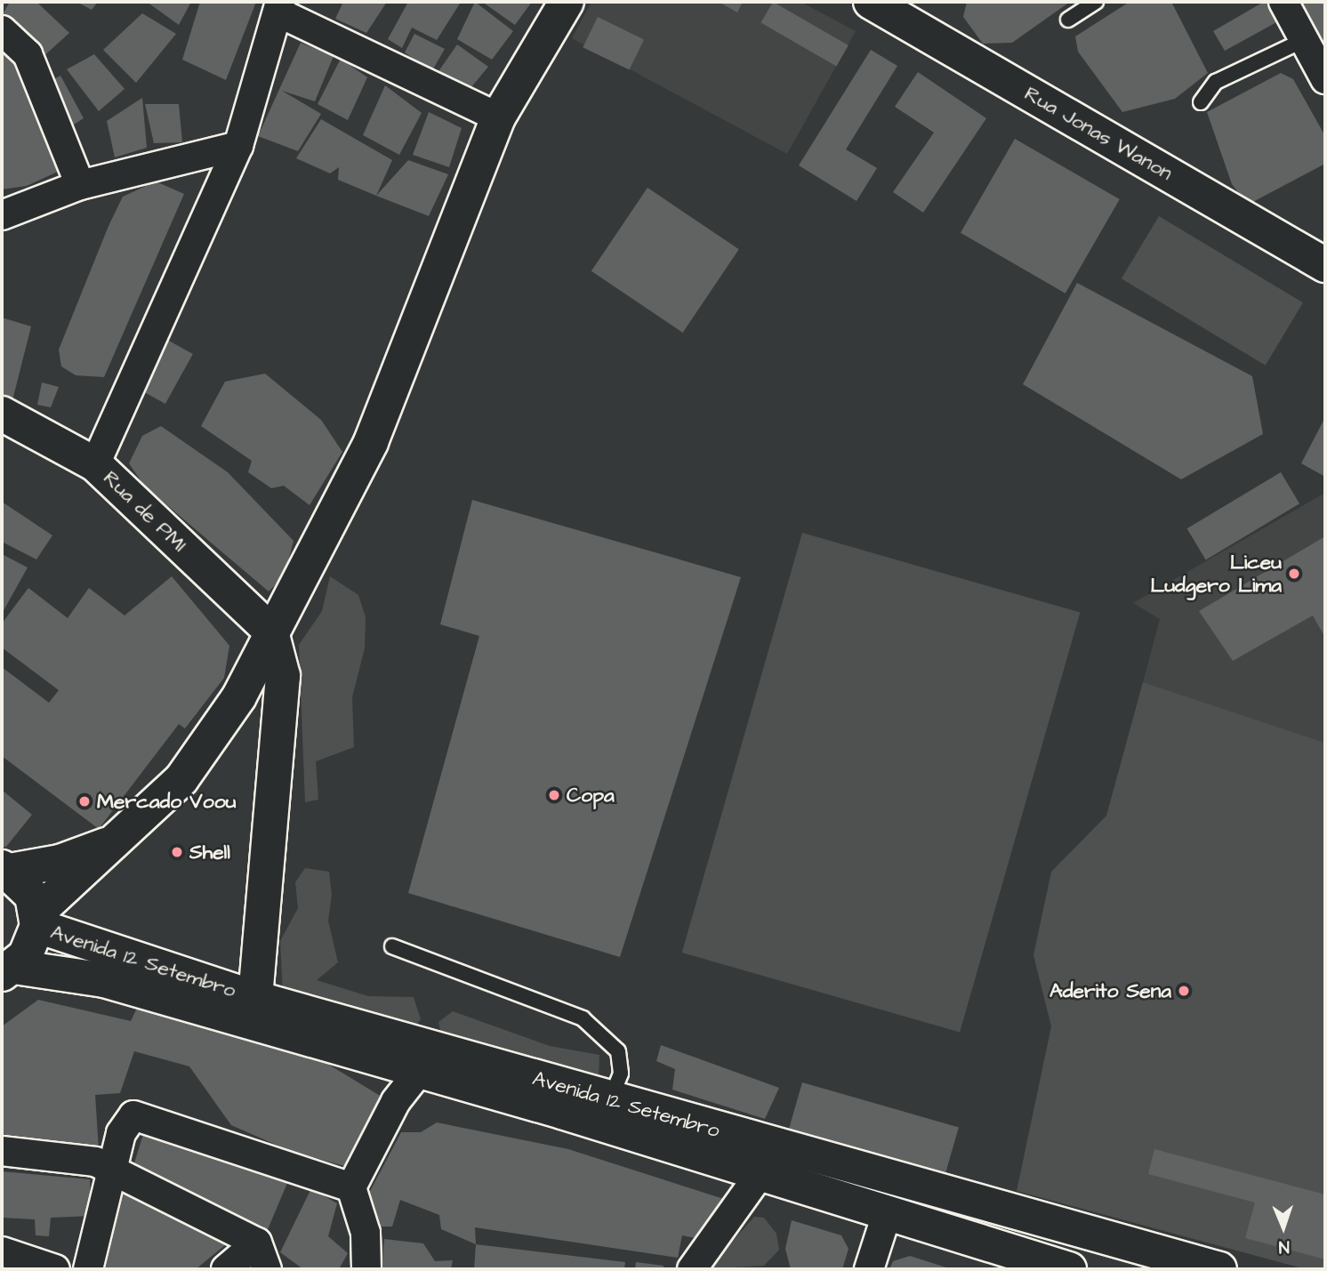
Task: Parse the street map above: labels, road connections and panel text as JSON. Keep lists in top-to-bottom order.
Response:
{
  "streets": {
    "street": ["Rua Jonas Wanon", "Rua de PMI", "Avenida 12 Setembro"]
  },
  "places": [
    "Liceu Ludgero Lima",
    "Copa",
    "Mercado Voou",
    "Shell",
    "Aderito Sena"
  ],
  "north": "bottom"
}
